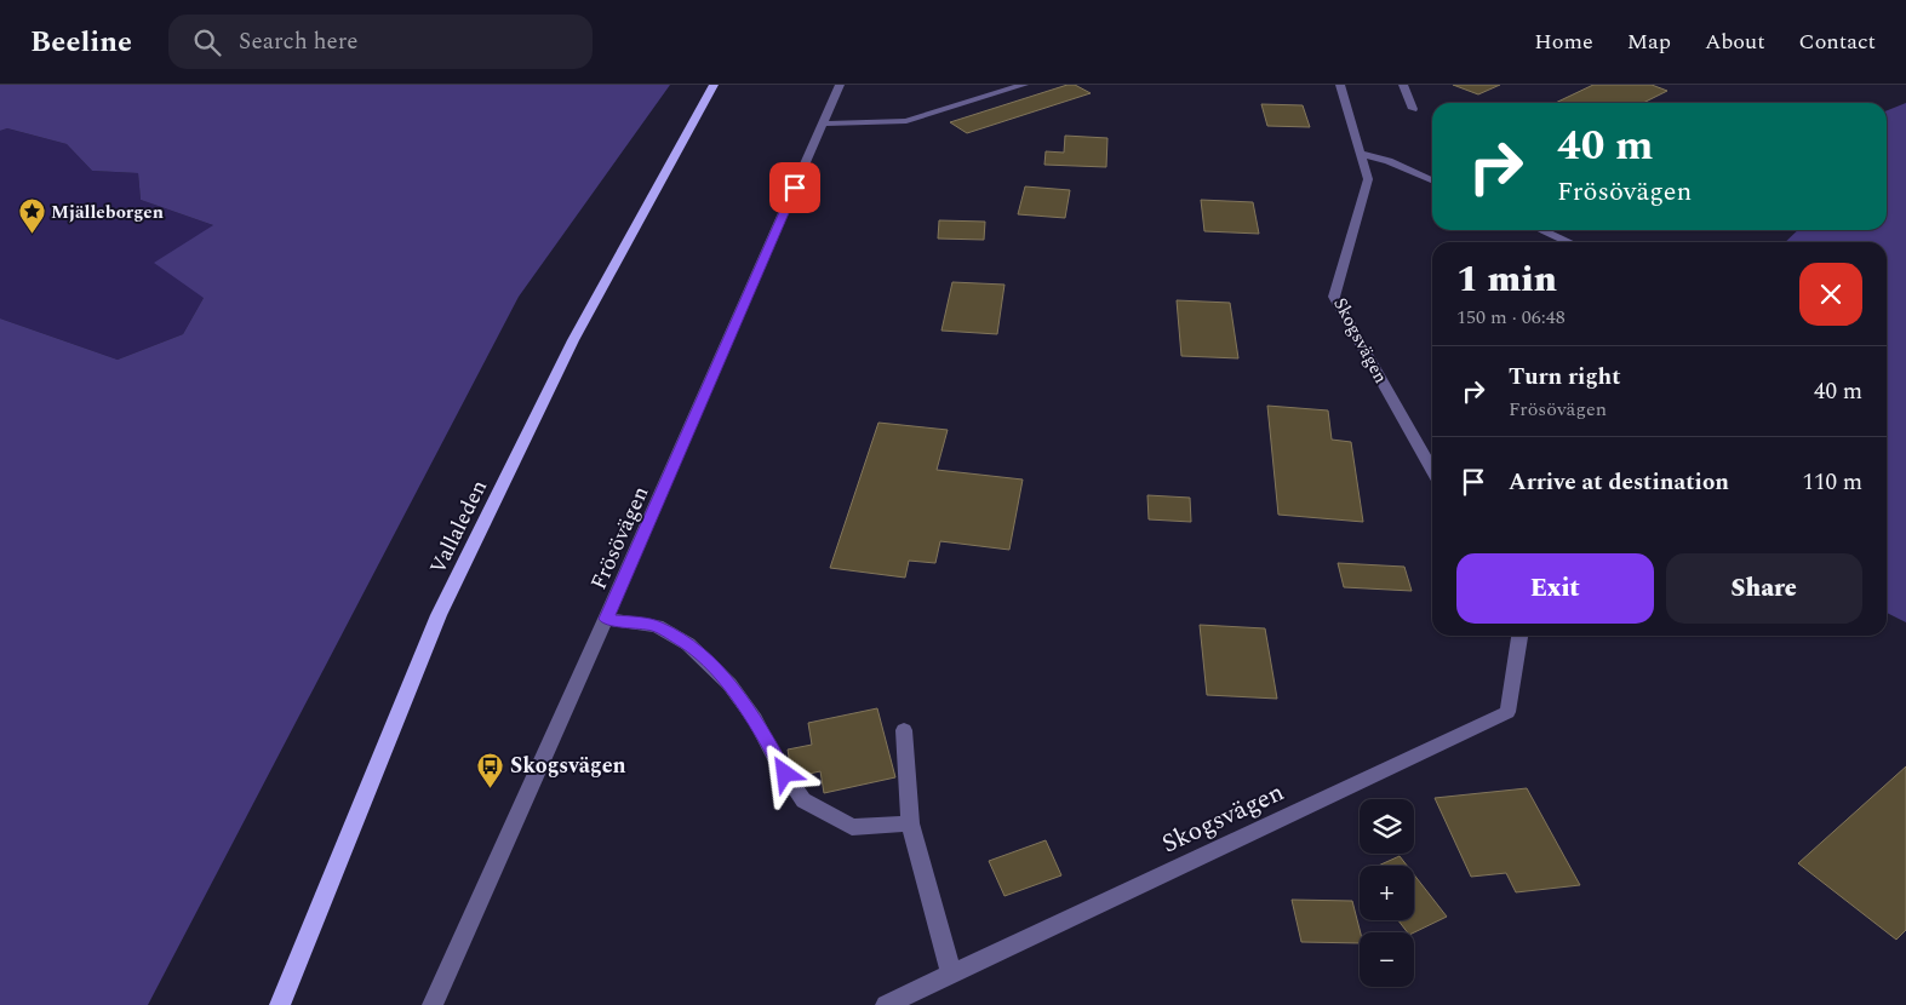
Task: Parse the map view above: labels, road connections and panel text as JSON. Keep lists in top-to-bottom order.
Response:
{
  "streets": {
    "main road": ["Vallaleden"],
    "street": ["Skogsvägen", "Frösövägen"]
  },
  "places": {
    "place": ["Mjälleborgen"],
    "bus stop": ["Skogsvägen"]
  },
  "page": {
    "header": "Beeline",
    "search": "Search here",
    "nav": [
      "Home",
      "Map",
      "About",
      "Contact"
    ],
    "turn": ["40 m", "Frösövägen"],
    "heading": ["1 min", "150 m · 06:48"],
    "list": [
      {
        "name": "Turn right",
        "note": "Frösövägen",
        "value": "40 m"
      },
      {
        "name": "Arrive at destination",
        "value": "110 m"
      }
    ],
    "buttons": ["Exit", "Share"],
    "map_buttons": ["+", "−"]
  }
}
